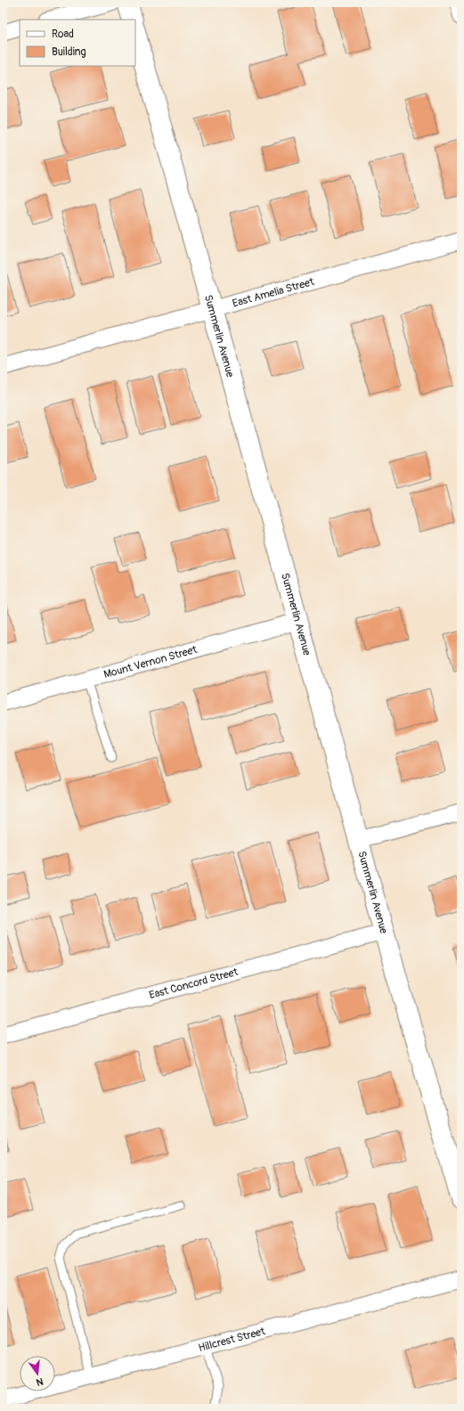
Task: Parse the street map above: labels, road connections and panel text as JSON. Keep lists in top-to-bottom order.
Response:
{
  "streets": {
    "street": [
      "East Amelia Street",
      "Summerlin Avenue",
      "Mount Vernon Street",
      "East Concord Street",
      "Hillcrest Street"
    ]
  },
  "crossings": [
    ["East Amelia Street", "Summerlin Avenue"],
    ["Summerlin Avenue", "Mount Vernon Street"],
    ["Summerlin Avenue", "East Concord Street"]
  ],
  "legend": ["Road", "Building"],
  "north": "bottom"
}
